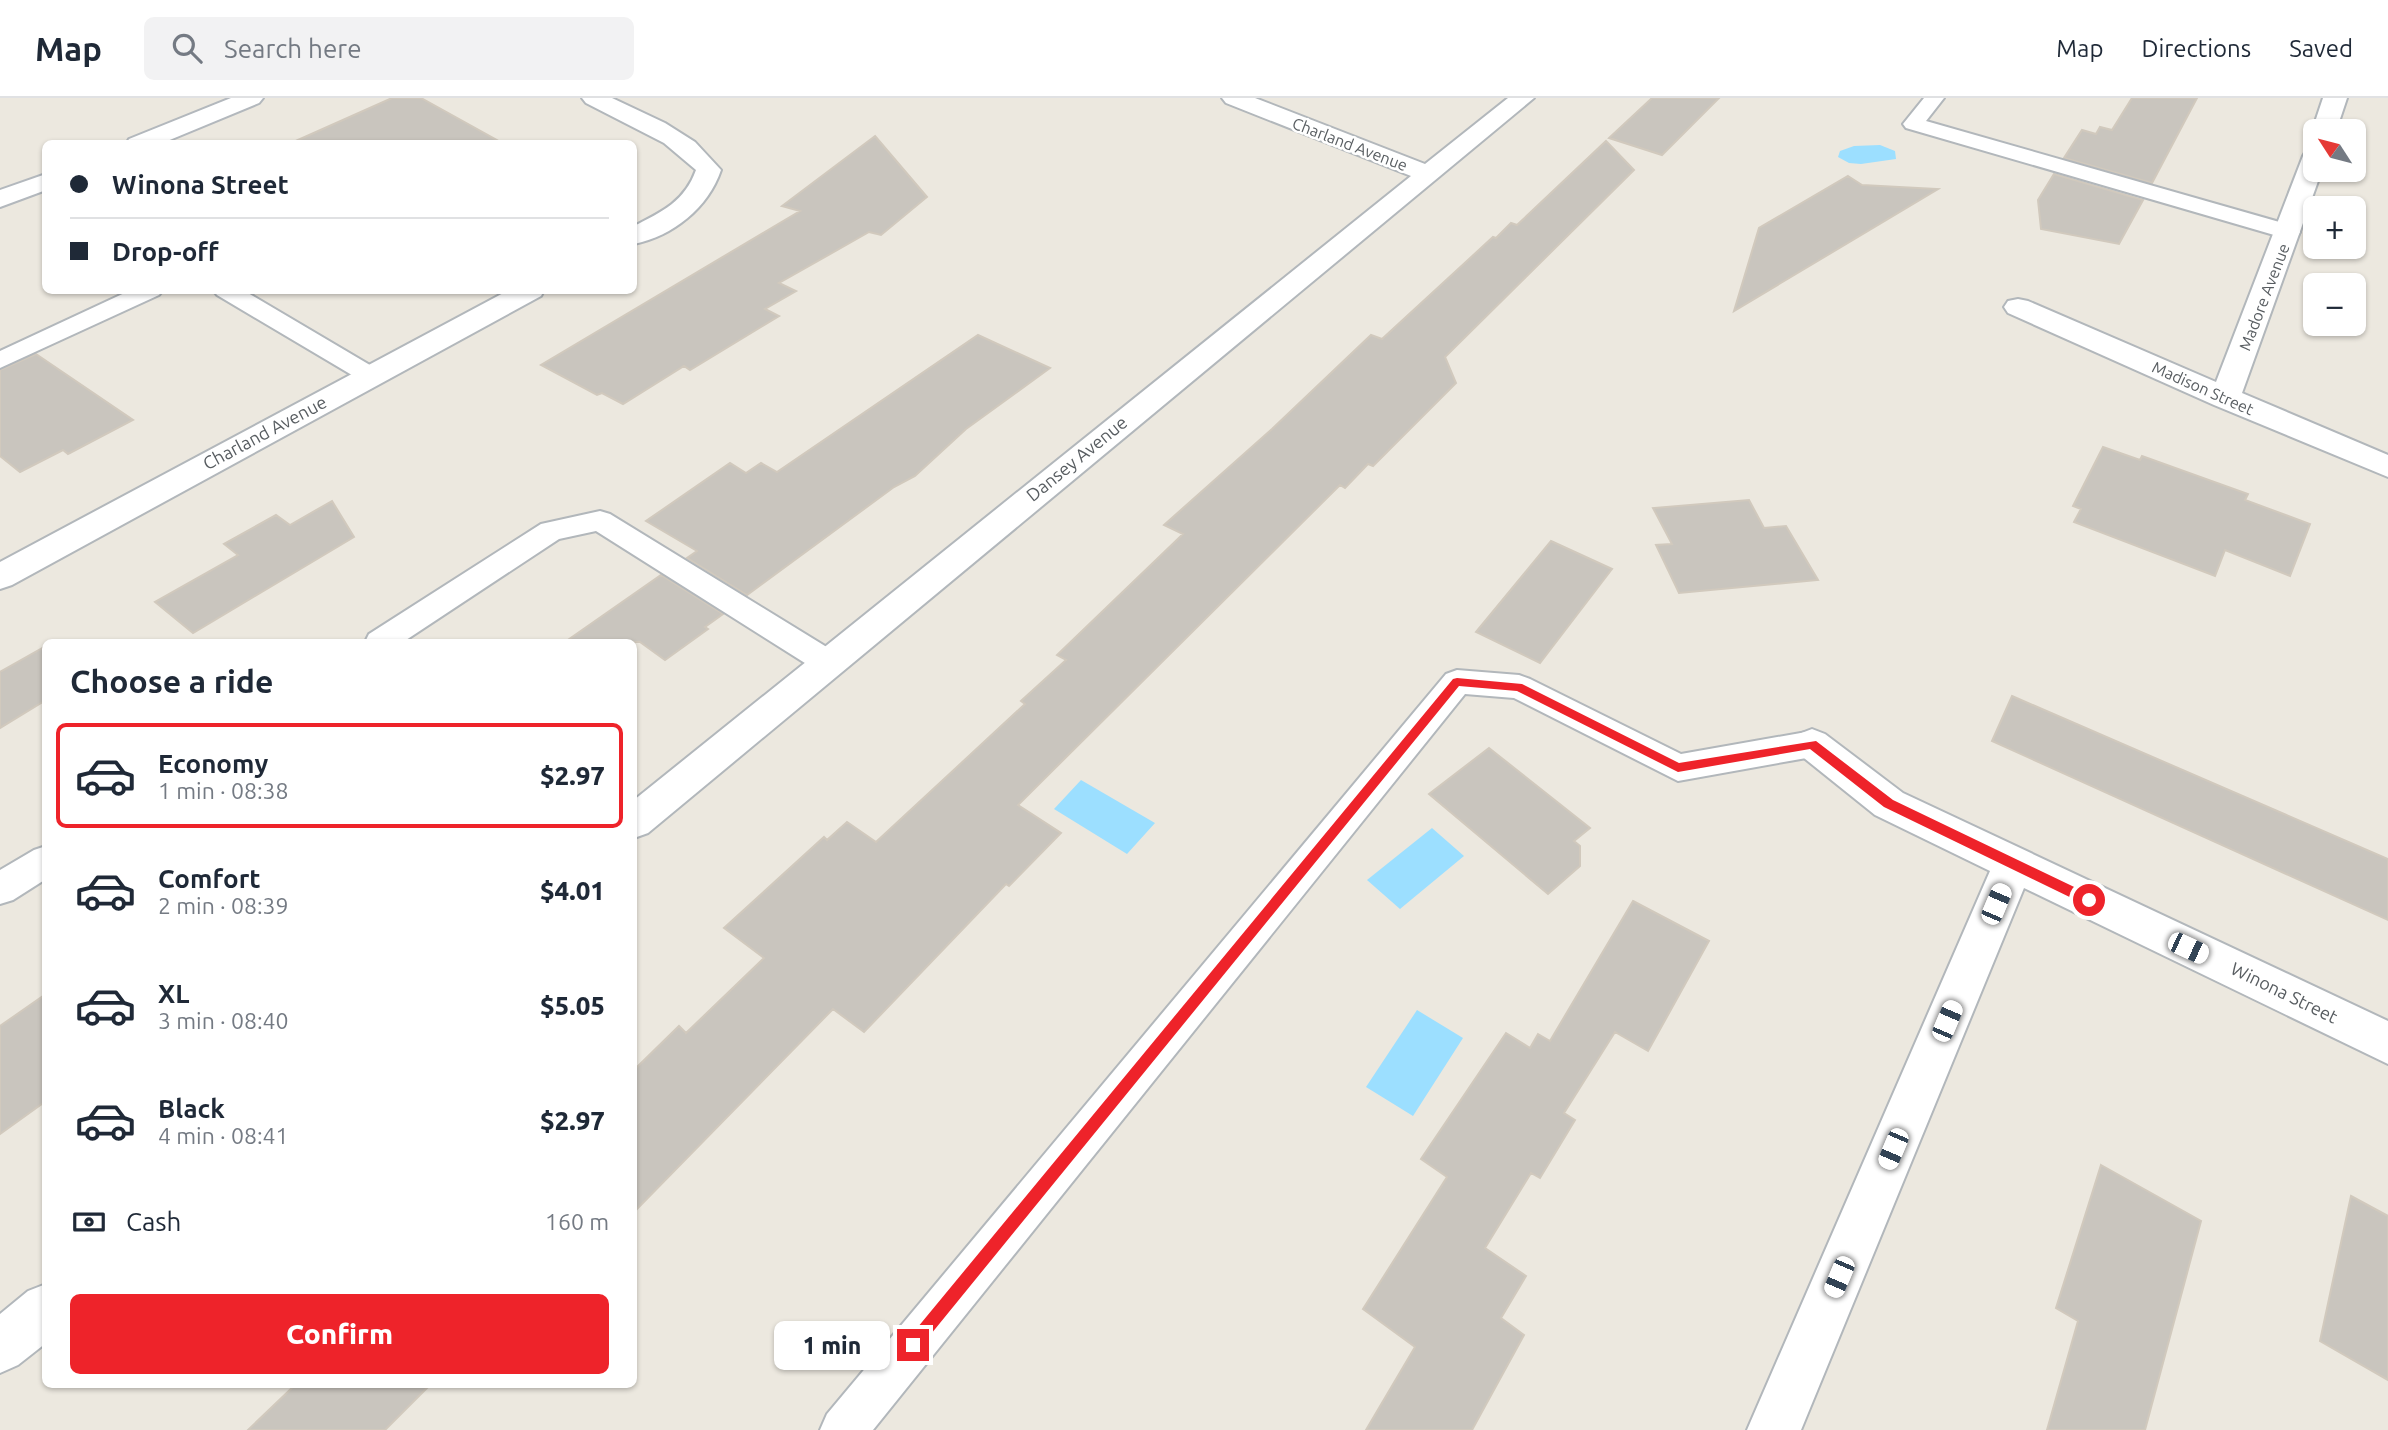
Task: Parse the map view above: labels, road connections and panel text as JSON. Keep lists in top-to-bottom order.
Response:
{
  "streets": {
    "street": [
      "Charland Avenue",
      "Madore Avenue",
      "Madison Street",
      "Dansey Avenue",
      "Winona Street"
    ]
  },
  "crossings": [
    ["Charland Avenue", "Dansey Avenue"],
    ["Madore Avenue", "Madison Street"]
  ],
  "north": "top left",
  "page": {
    "header": "Map",
    "search": "Search here",
    "nav": ["Map", "Directions", "Saved"],
    "map_buttons": ["+", "−"],
    "banner": ["Winona Street", "Drop-off"],
    "heading": "Choose a ride",
    "list": [
      {
        "name": "Economy",
        "note": "1 min · 08:38",
        "value": "$2.97"
      },
      {
        "name": "Comfort",
        "note": "2 min · 08:39",
        "value": "$4.01"
      },
      {
        "name": "XL",
        "note": "3 min · 08:40",
        "value": "$5.05"
      },
      {
        "name": "Black",
        "note": "4 min · 08:41",
        "value": "$2.97"
      }
    ],
    "pay": ["Cash", "160 m"],
    "buttons": "Confirm",
    "bubble": "1 min"
  }
}
